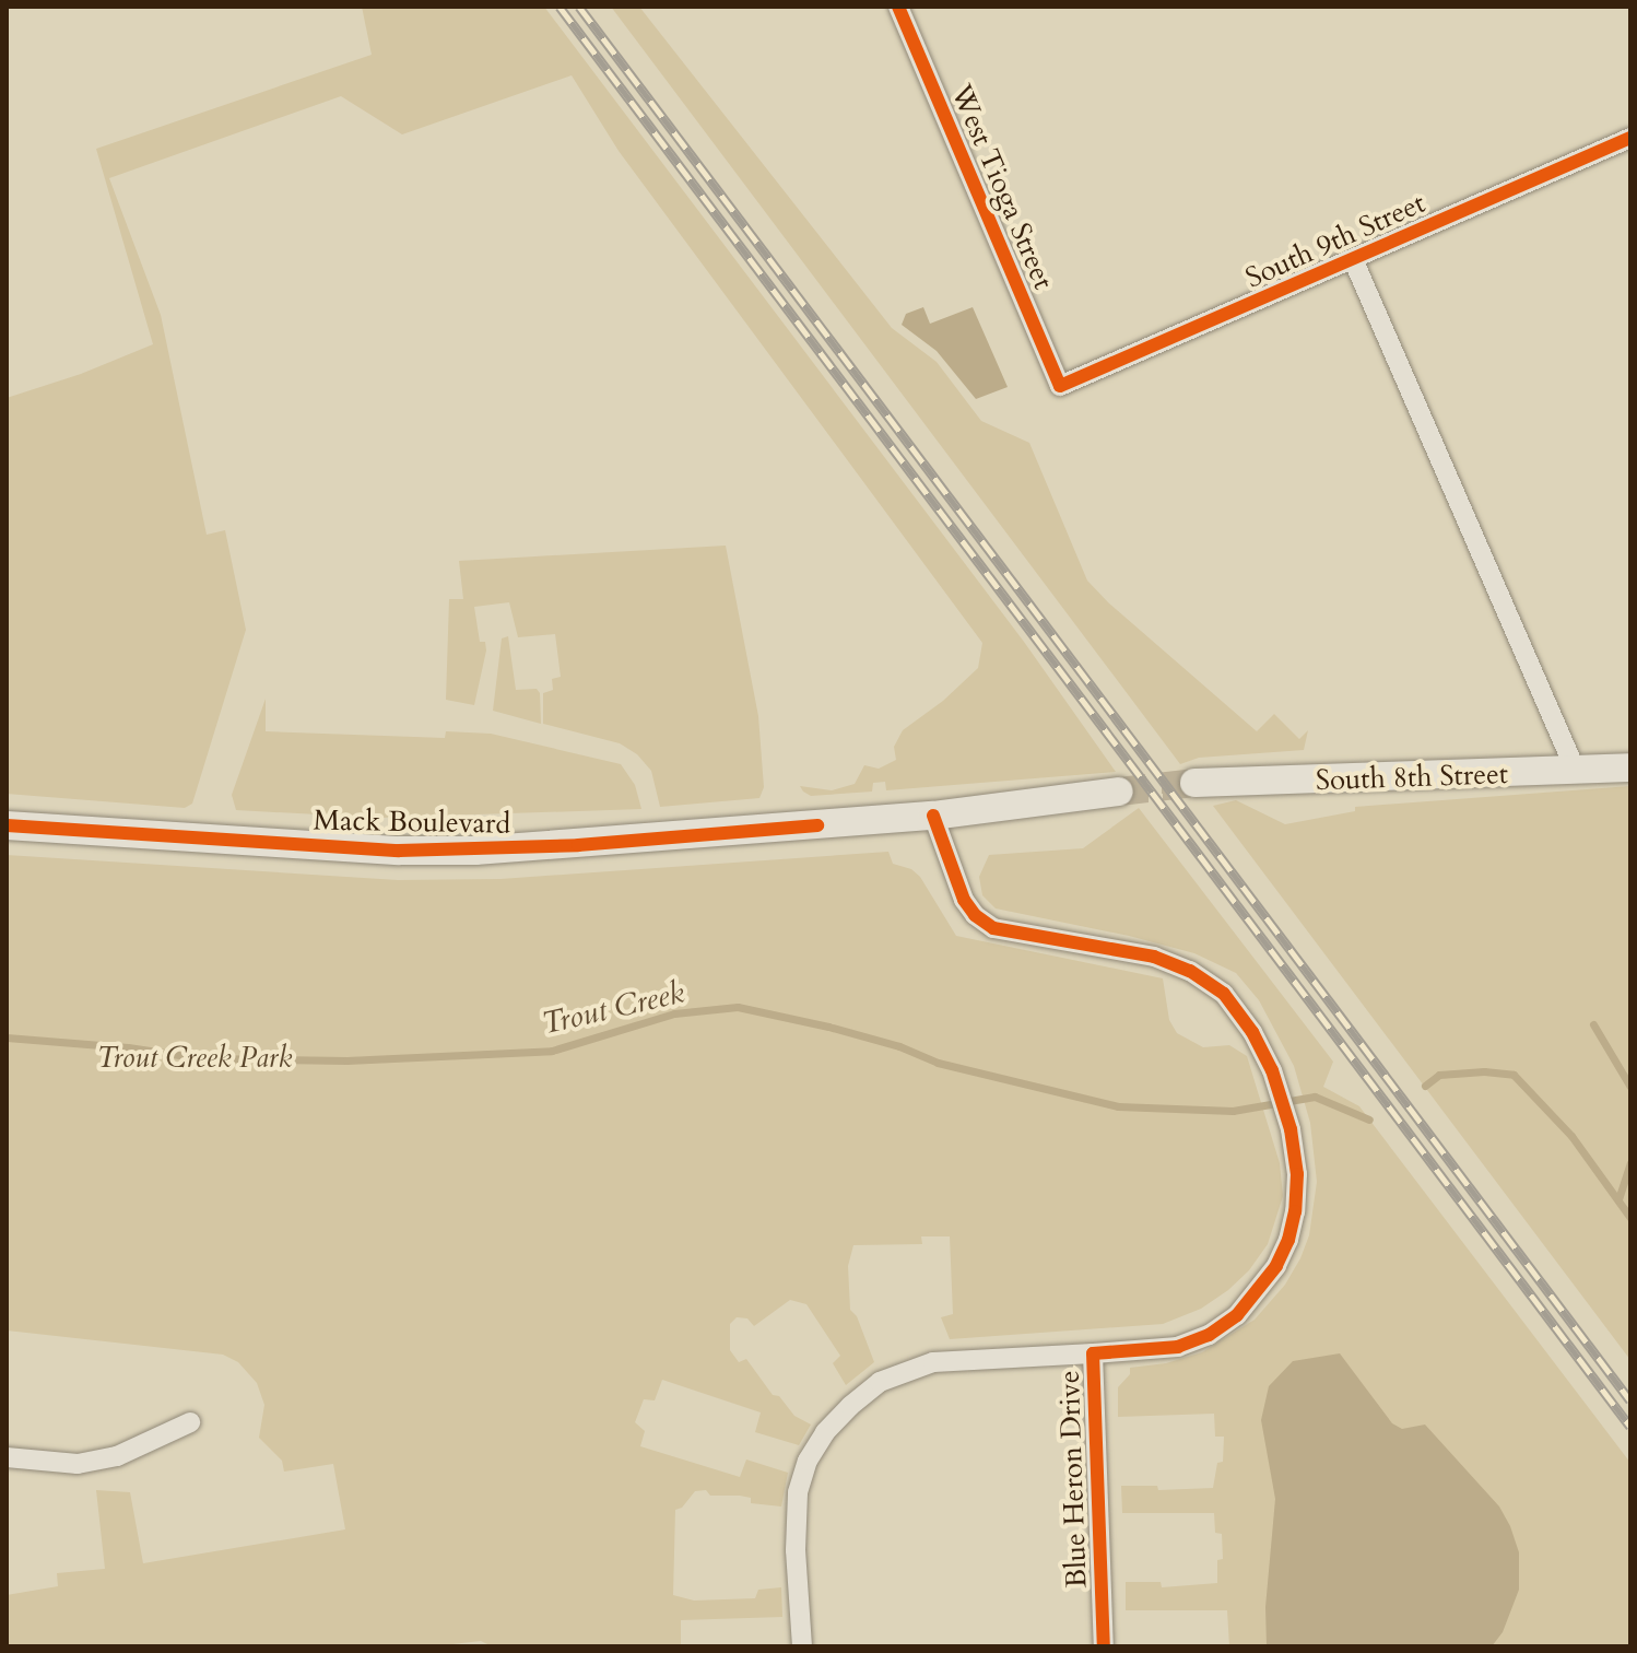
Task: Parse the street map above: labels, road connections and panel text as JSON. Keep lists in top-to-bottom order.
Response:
{
  "streets": {
    "main road": ["South 8th Street", "Mack Boulevard"],
    "street": ["West Tioga Street", "South 9th Street", "Blue Heron Drive"]
  },
  "crossings": [
    ["West Tioga Street", "South 9th Street"],
    ["Mack Boulevard", "Blue Heron Drive"]
  ],
  "water": ["Trout Creek"],
  "parks": ["Trout Creek Park"]
}
